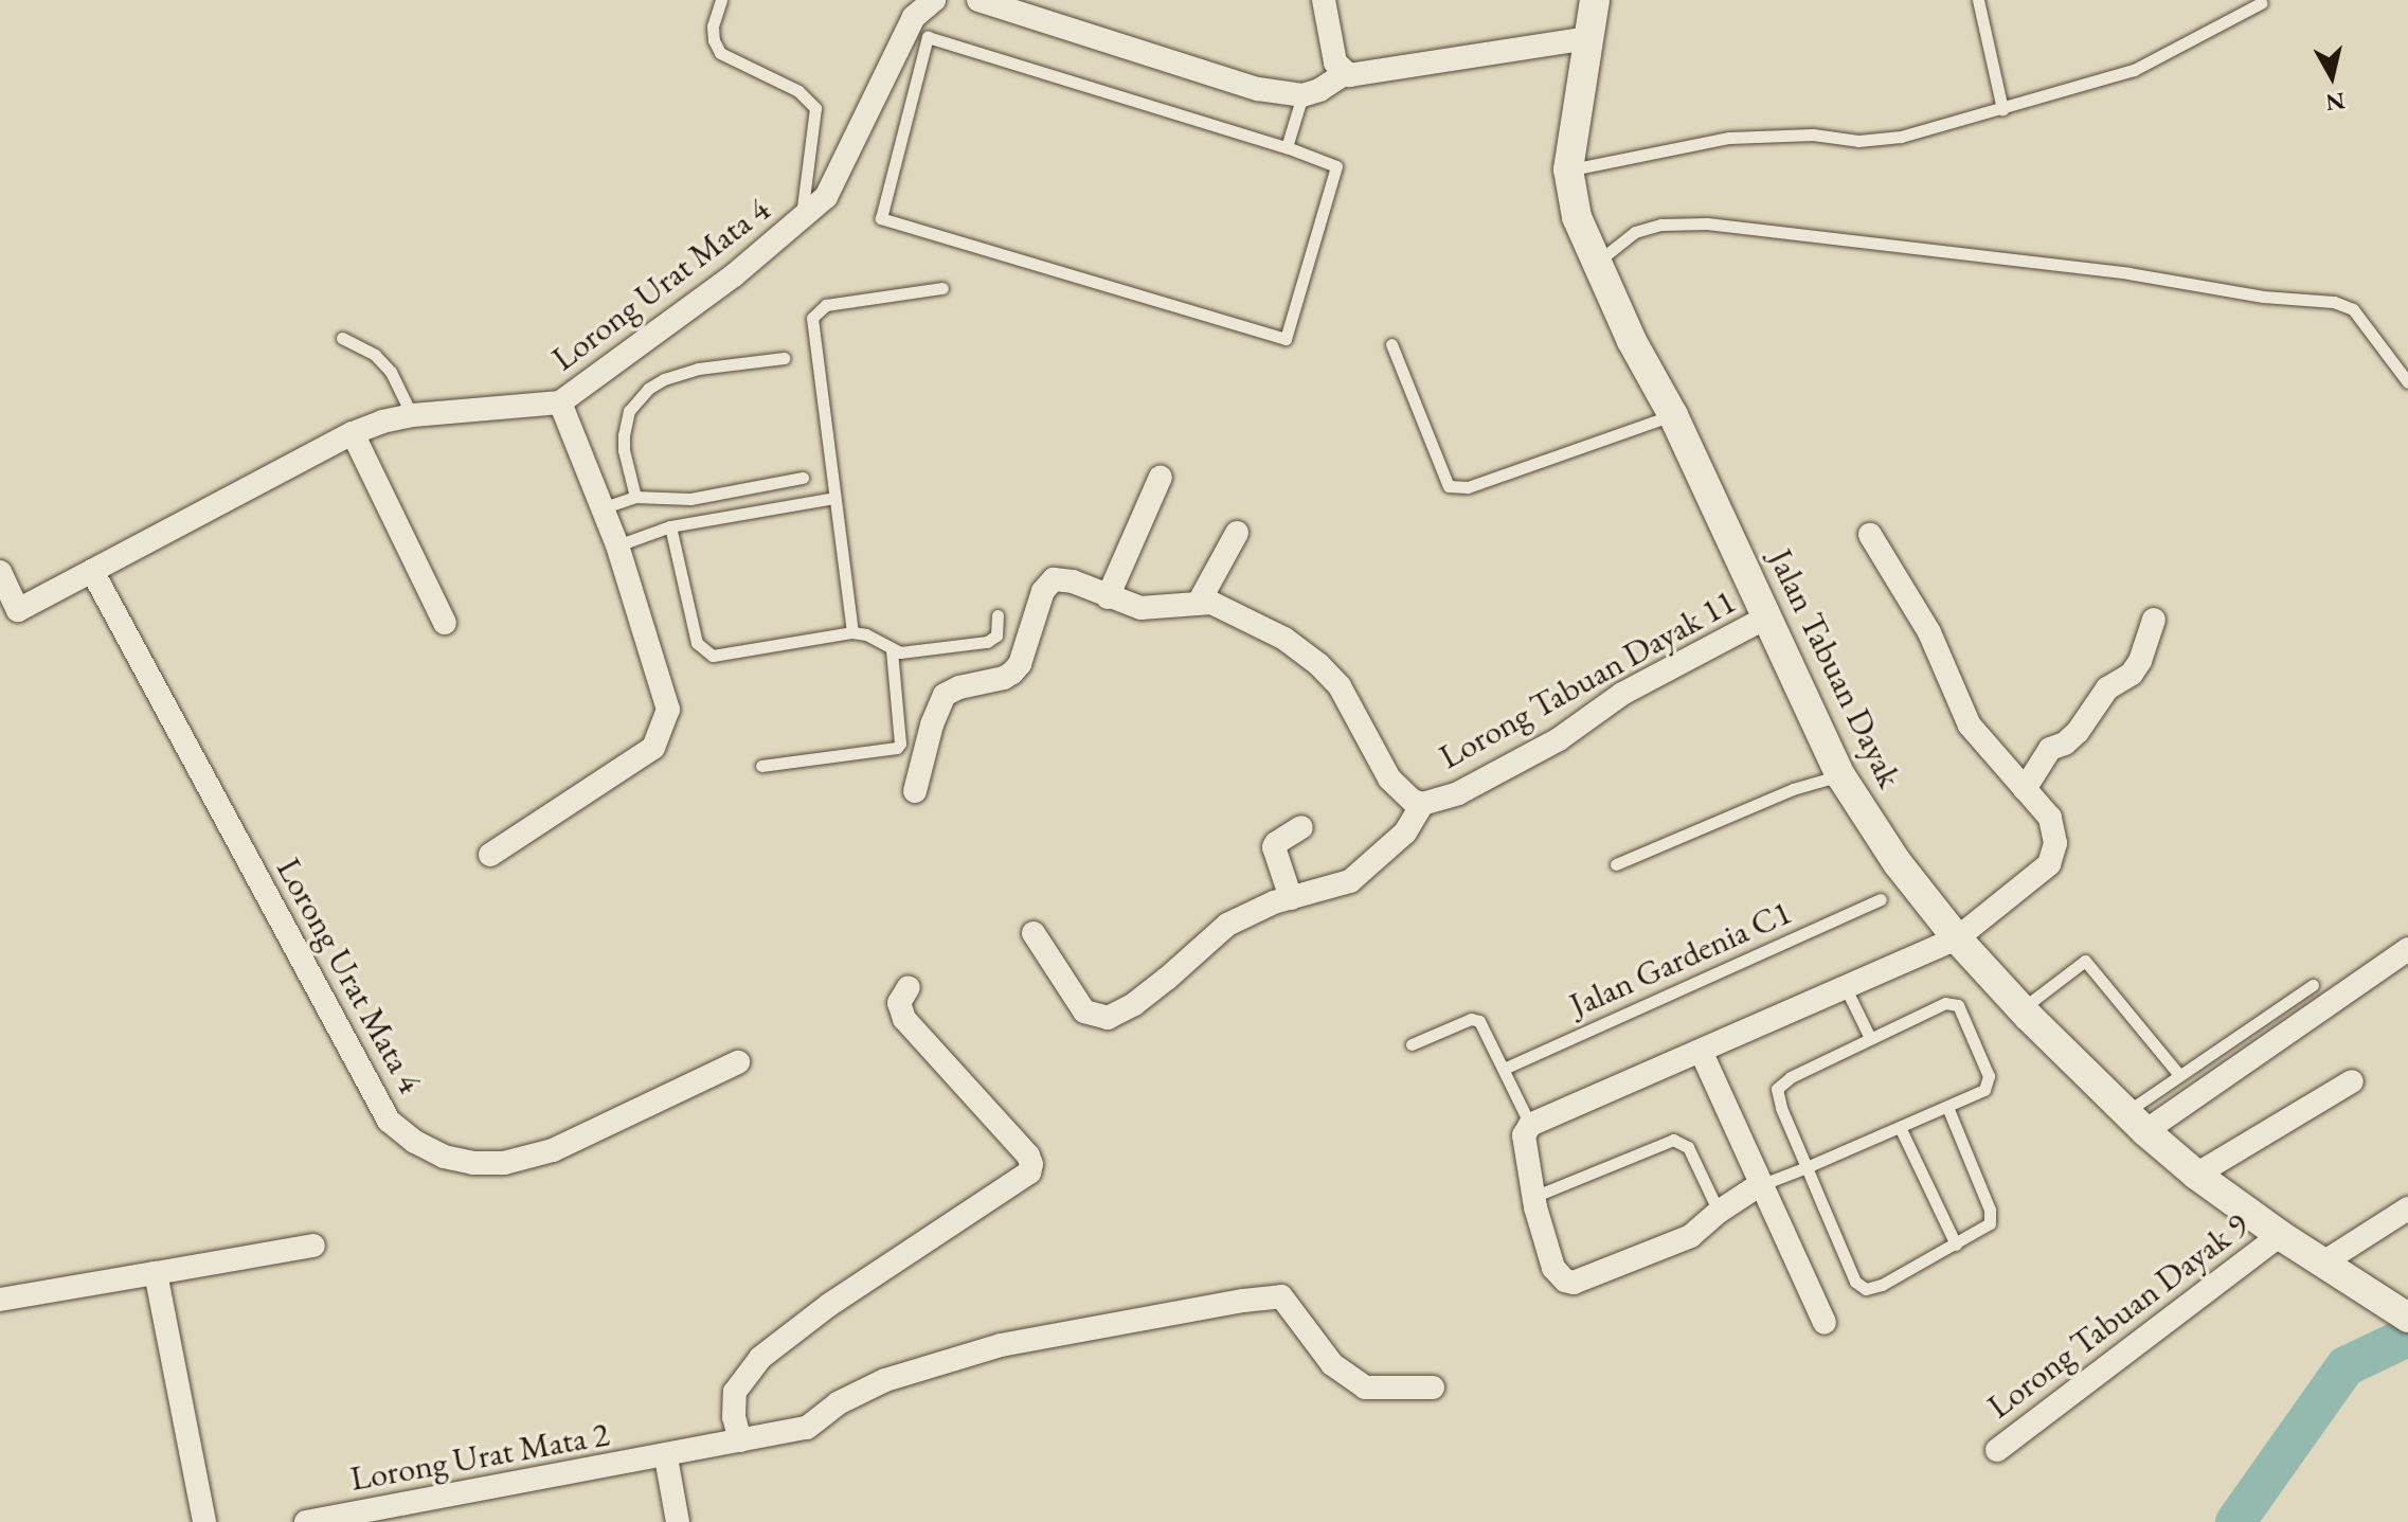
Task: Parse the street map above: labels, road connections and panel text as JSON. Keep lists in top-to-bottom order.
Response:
{
  "streets": {
    "street": [
      "Lorong Urat Mata 4",
      "Jalan Tabuan Dayak",
      "Lorong Tabuan Dayak 11",
      "Lorong Tabuan Dayak 9",
      "Lorong Urat Mata 2"
    ],
    "lane": ["Jalan Gardenia C1"]
  },
  "crossings": [
    ["Jalan Tabuan Dayak", "Lorong Tabuan Dayak 11"],
    ["Jalan Tabuan Dayak", "Lorong Tabuan Dayak 9"]
  ],
  "north": "bottom"
}
